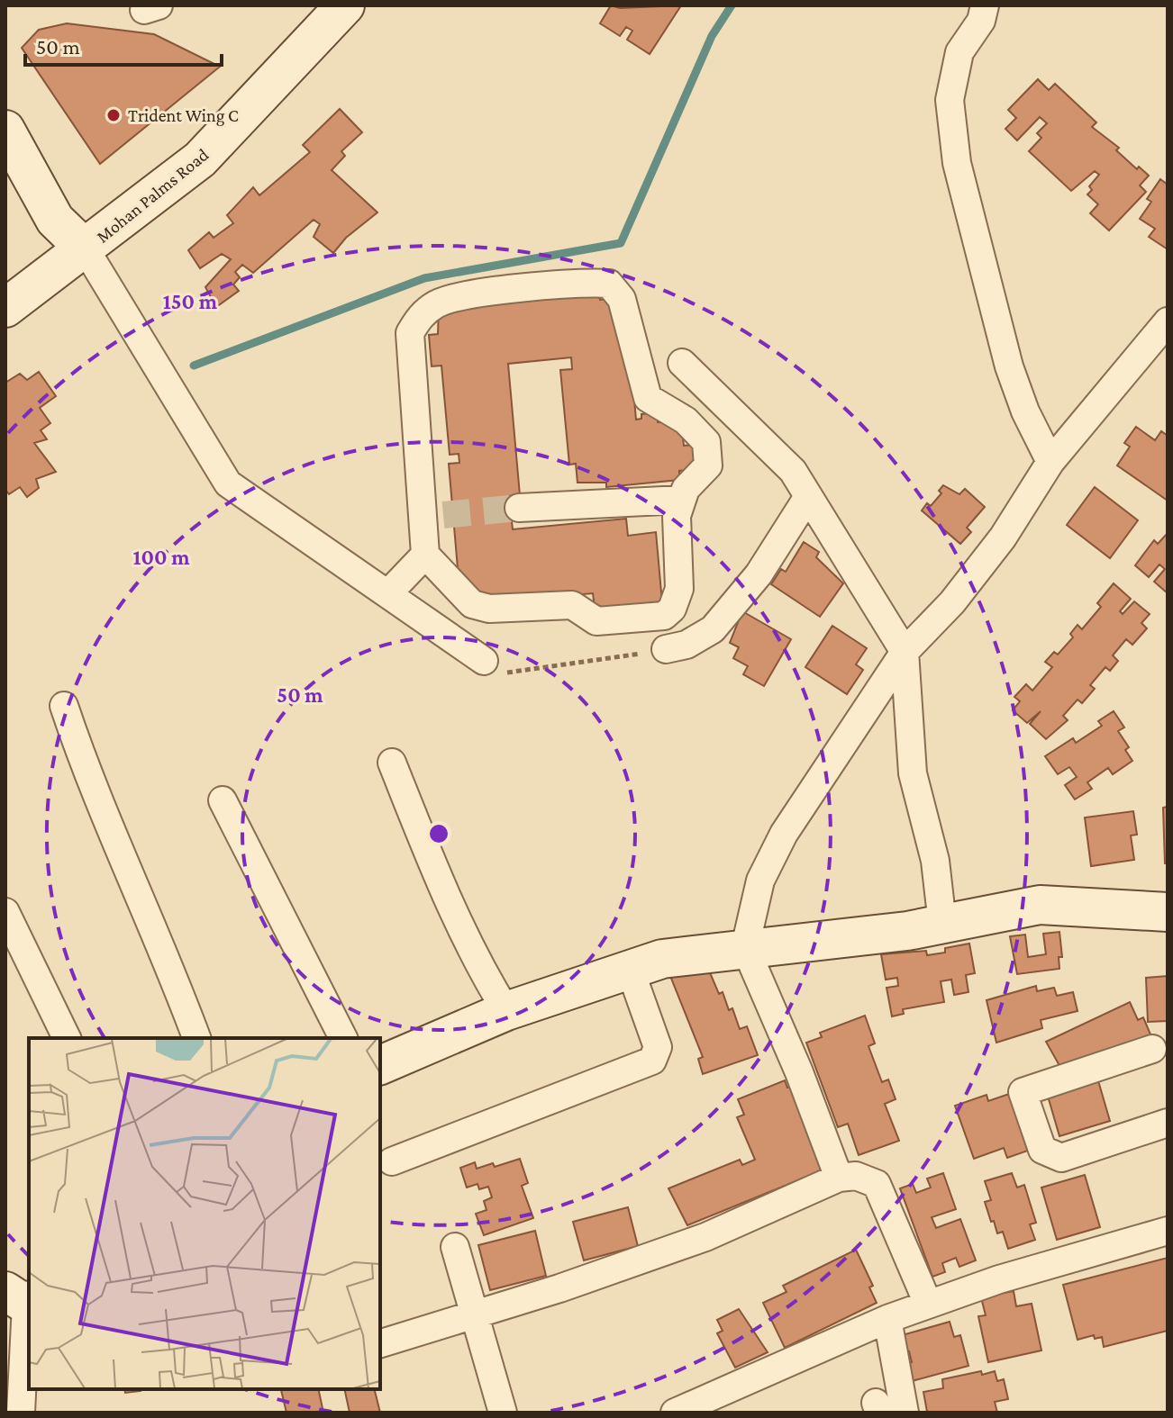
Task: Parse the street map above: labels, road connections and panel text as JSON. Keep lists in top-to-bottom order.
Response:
{
  "streets": {
    "street": ["Mohan Palms Road"]
  },
  "places": ["Trident Wing C"],
  "scale_bar": "50 m",
  "rings": ["150 m", "100 m", "50 m"]
}
